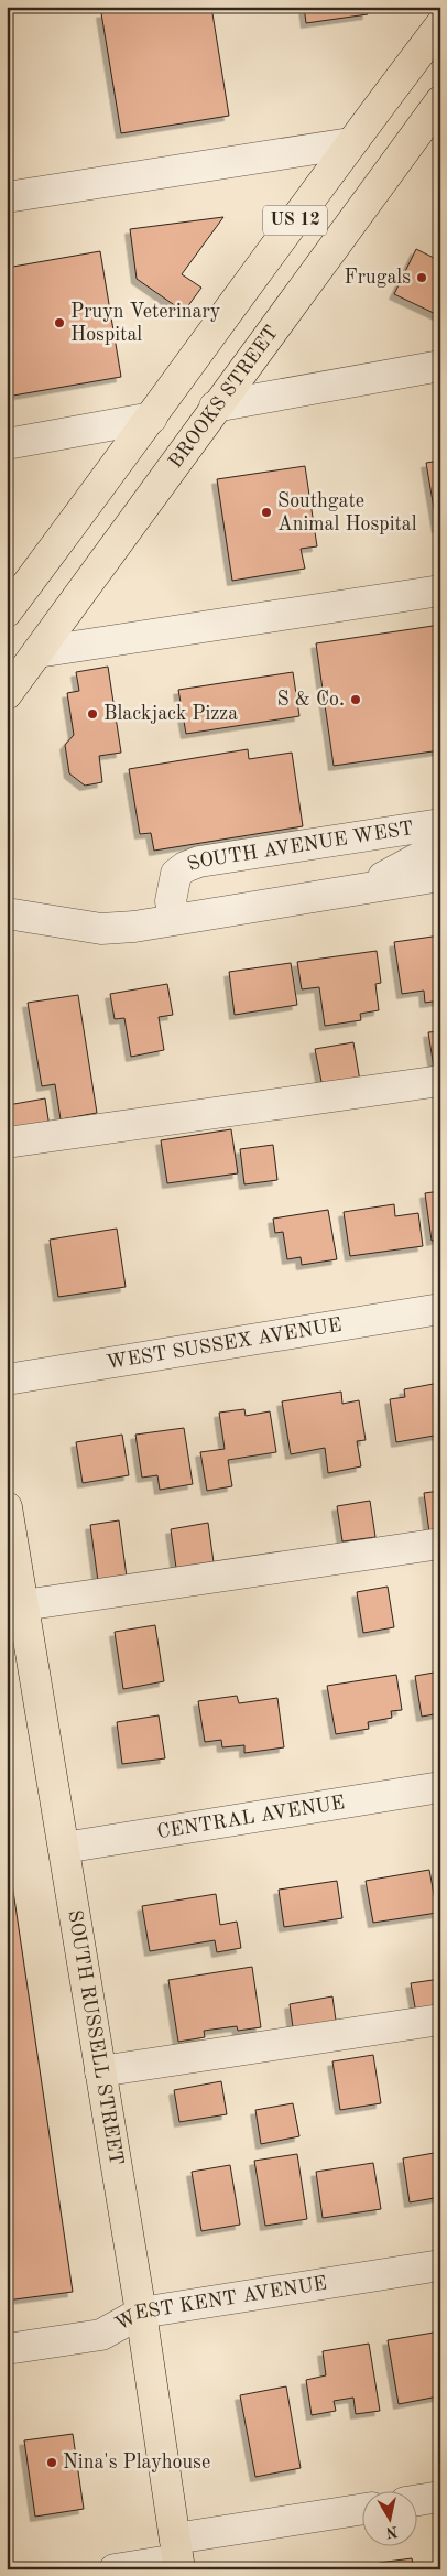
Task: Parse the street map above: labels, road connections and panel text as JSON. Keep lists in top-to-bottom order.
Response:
{
  "streets": {
    "main road": ["US 12", "BROOKS STREET", "SOUTH RUSSELL STREET"],
    "street": [
      "SOUTH AVENUE WEST",
      "WEST SUSSEX AVENUE",
      "CENTRAL AVENUE",
      "WEST KENT AVENUE"
    ]
  },
  "crossings": [
    ["CENTRAL AVENUE", "SOUTH RUSSELL STREET"],
    ["SOUTH RUSSELL STREET", "WEST KENT AVENUE"]
  ],
  "places": [
    "Frugals",
    "Pruyn Veterinary Hospital",
    "Southgate Animal Hospital",
    "S & Co.",
    "Blackjack Pizza",
    "Nina's Playhouse"
  ],
  "north": "bottom"
}
